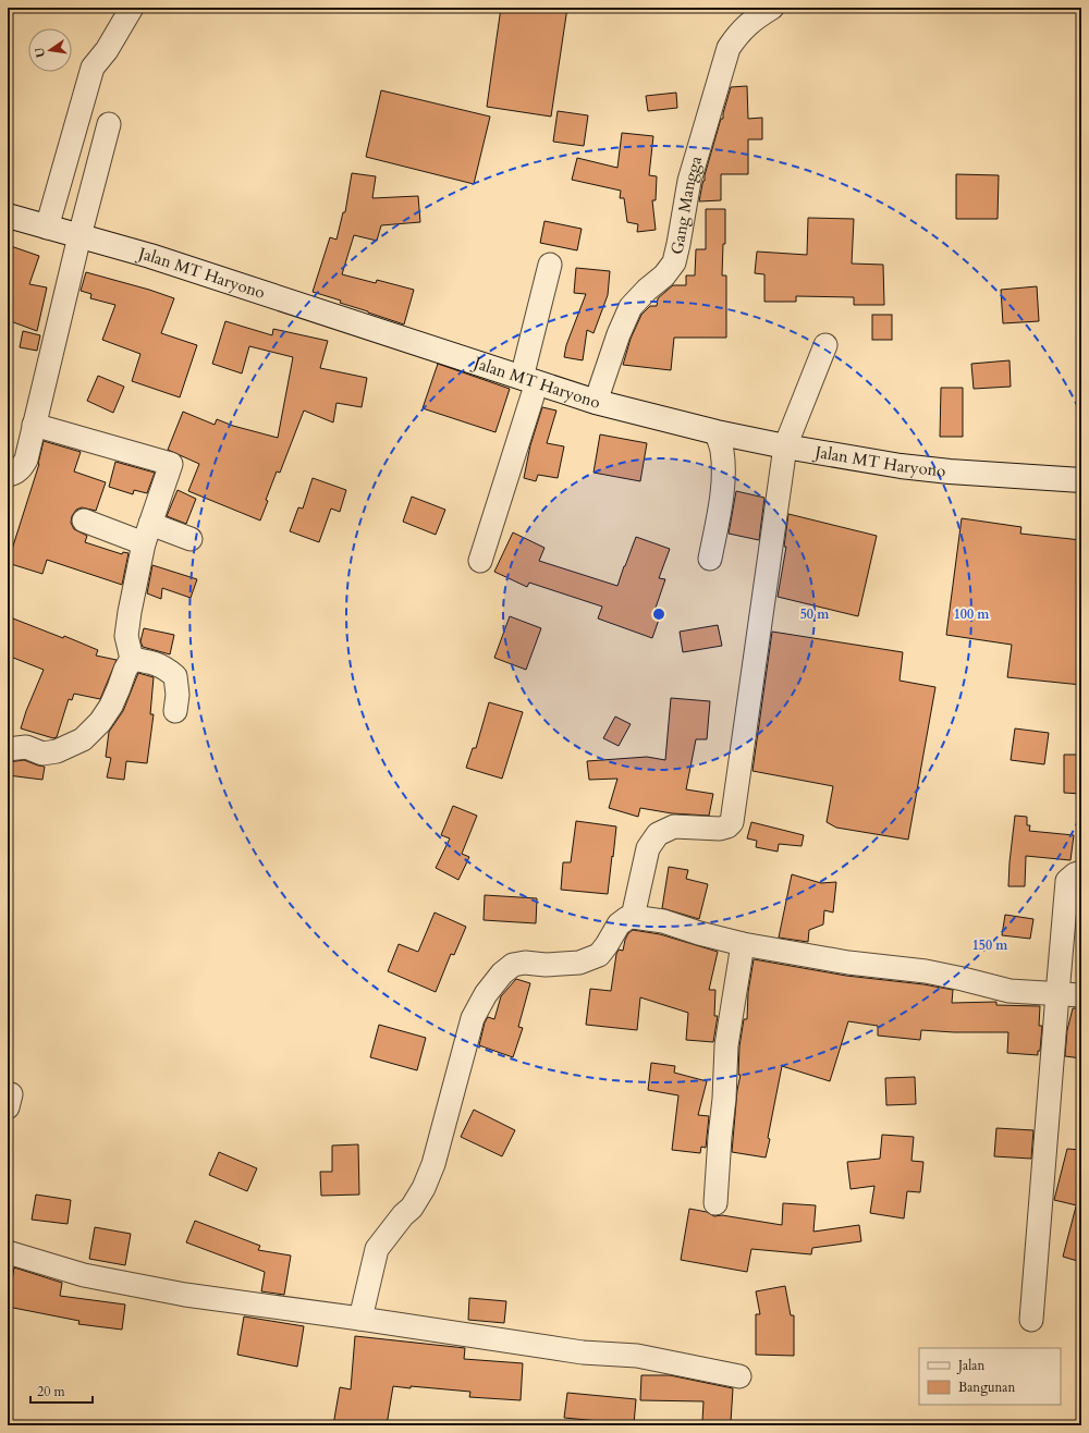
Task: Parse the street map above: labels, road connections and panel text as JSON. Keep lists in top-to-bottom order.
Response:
{
  "streets": {
    "main road": ["Jalan MT Haryono"],
    "street": ["Gang Mangga"]
  },
  "crossings": [
    ["Gang Mangga", "Jalan MT Haryono"]
  ],
  "legend": ["Jalan", "Bangunan"],
  "scale_bar": "20 m",
  "north": "left",
  "rings": ["50 m", "100 m", "150 m"]
}
